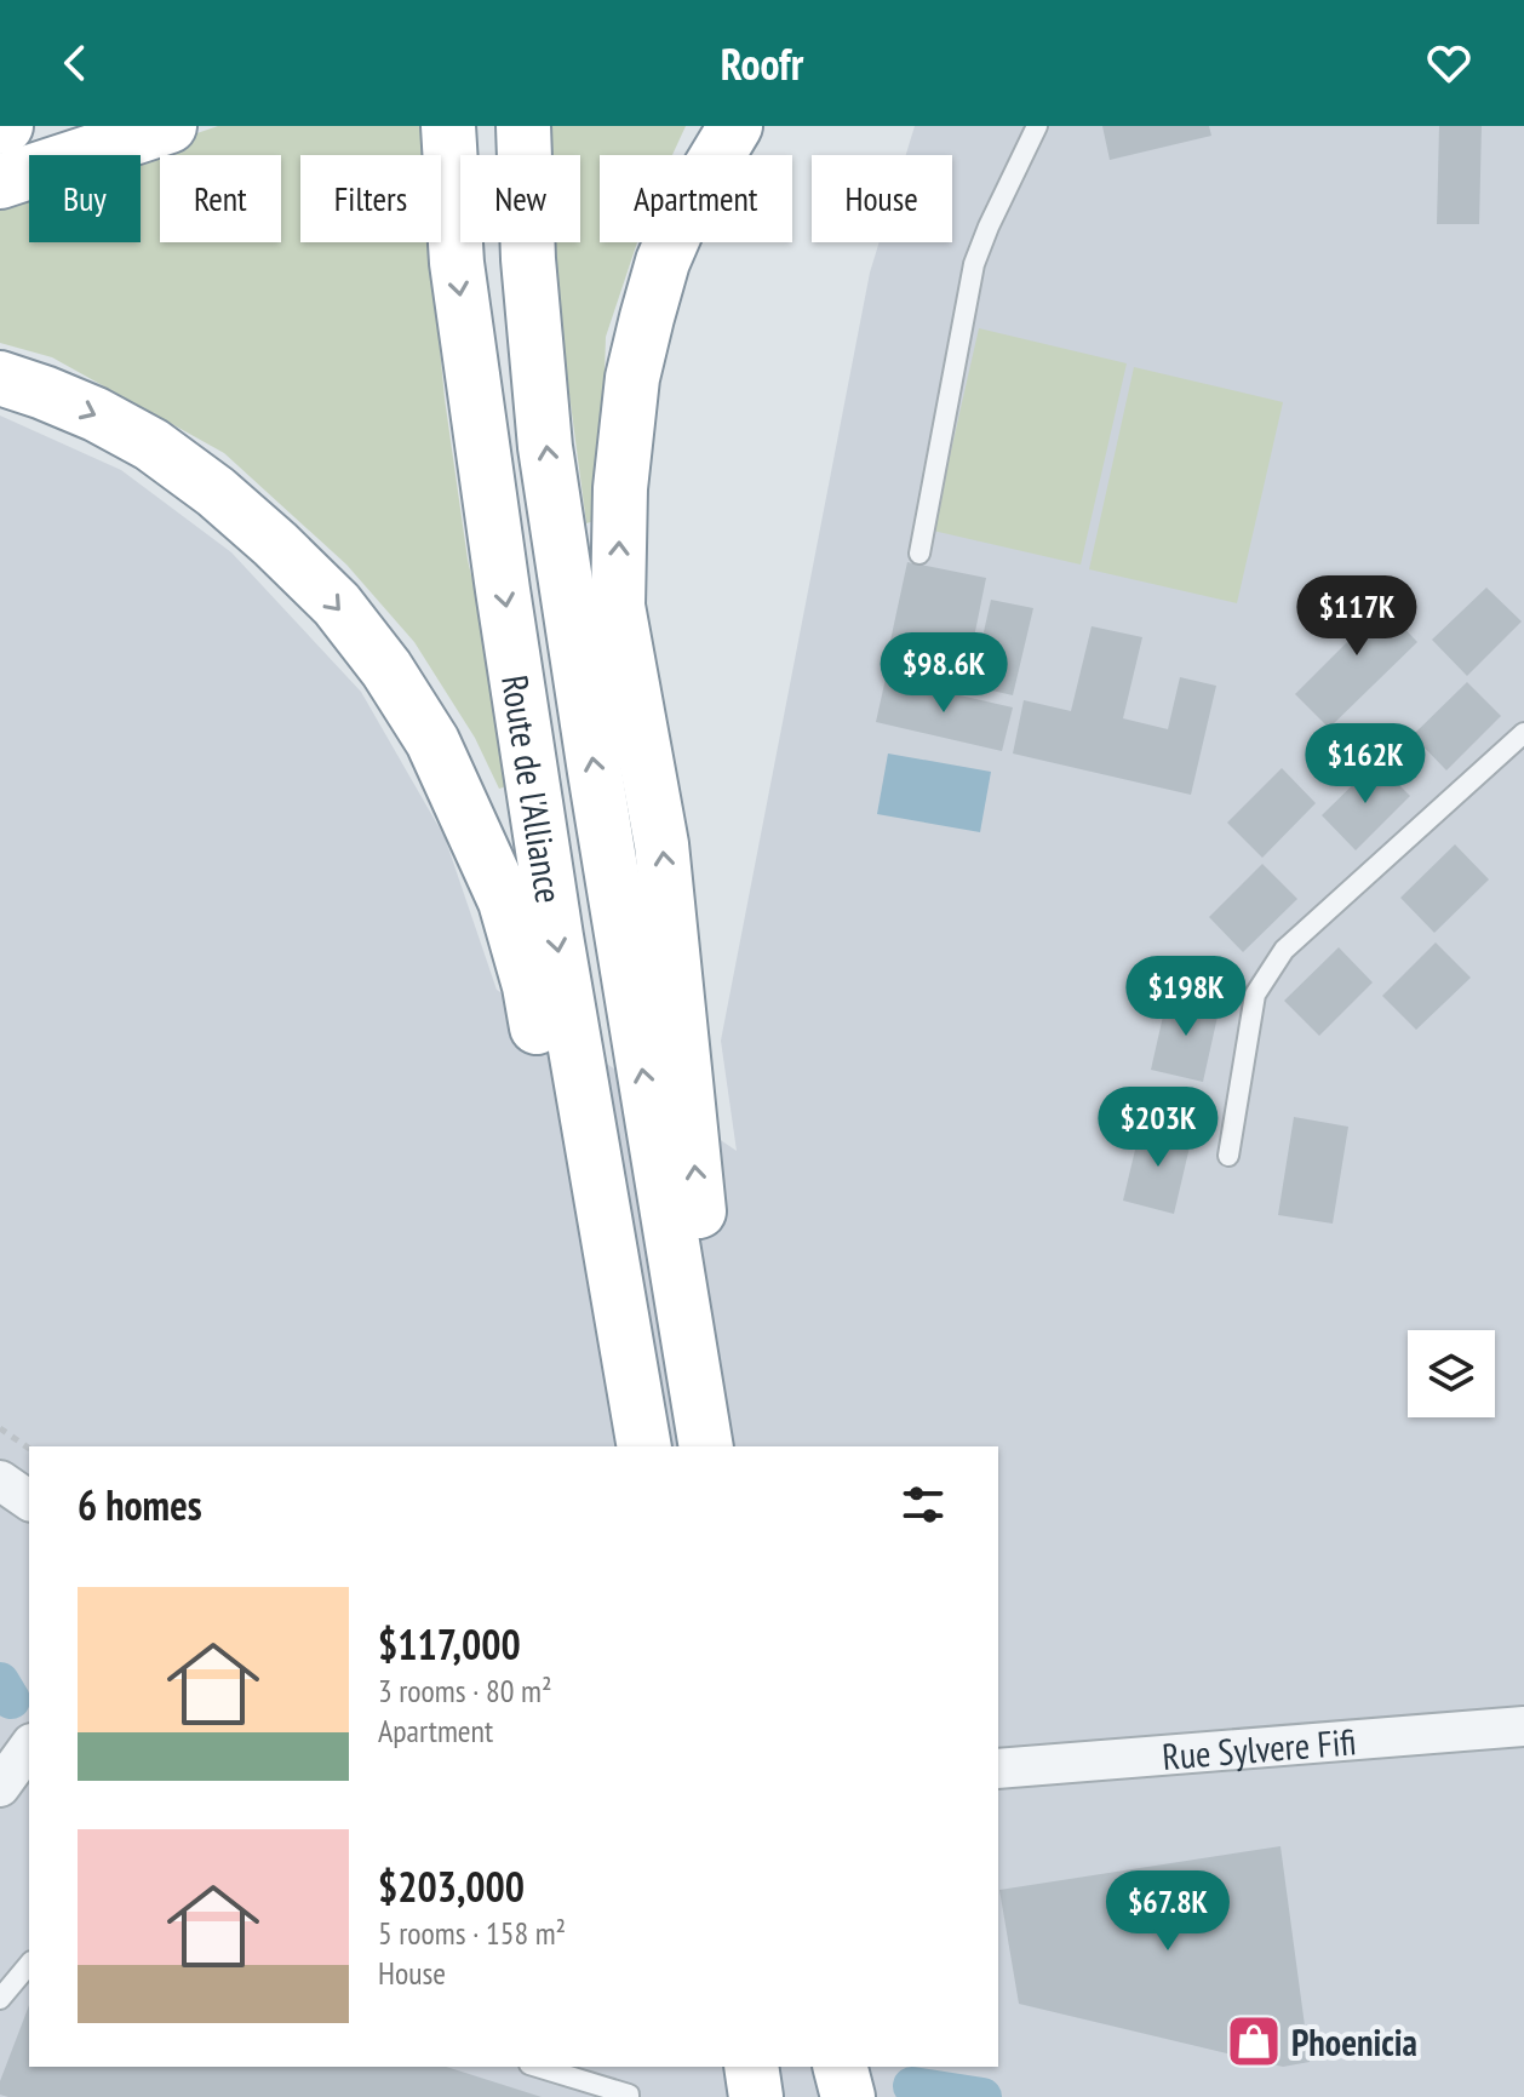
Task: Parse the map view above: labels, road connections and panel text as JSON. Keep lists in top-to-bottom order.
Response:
{
  "streets": {
    "highway": ["Route de l'Alliance"],
    "street": ["Rue Sylvere Fifi"]
  },
  "places": {
    "shop": ["Phoenicia"]
  },
  "page": {
    "header": "Roofr",
    "chip": [
      "Buy",
      "Rent",
      "Filters",
      "New",
      "Apartment",
      "House"
    ],
    "price": [
      "$117K",
      "$98.6K",
      "$162K",
      "$198K",
      "$203K",
      "$67.8K"
    ],
    "heading": "6 homes",
    "list": [
      {
        "name": "$117,000",
        "note": "3 rooms · 80 m² · Apartment"
      },
      {
        "name": "$203,000",
        "note": "5 rooms · 158 m² · House"
      }
    ]
  }
}
